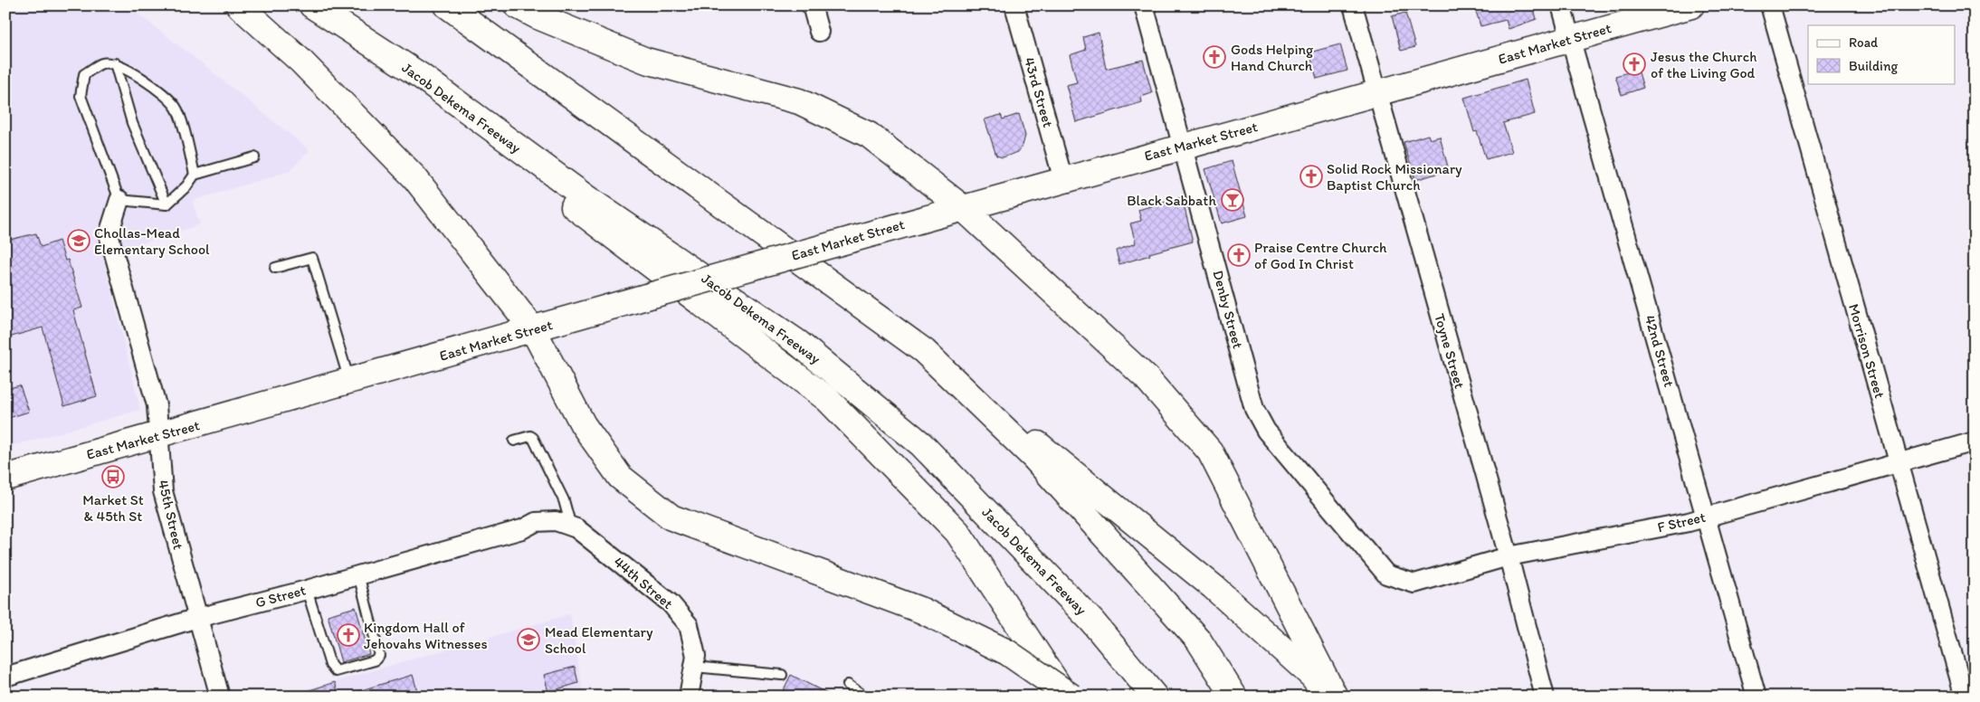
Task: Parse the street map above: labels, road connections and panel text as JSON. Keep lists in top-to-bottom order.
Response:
{
  "streets": {
    "main road": ["East Market Street", "Jacob Dekema Freeway"],
    "street": [
      "43rd Street",
      "Denby Street",
      "Toyne Street",
      "42nd Street",
      "Morrison Street",
      "45th Street",
      "F Street",
      "44th Street",
      "G Street"
    ]
  },
  "crossings": [
    ["East Market Street", "43rd Street"],
    ["East Market Street", "Denby Street"],
    ["East Market Street", "Toyne Street"],
    ["East Market Street", "42nd Street"],
    ["East Market Street", "45th Street"],
    ["Denby Street", "F Street"],
    ["Toyne Street", "F Street"],
    ["42nd Street", "F Street"],
    ["Morrison Street", "F Street"],
    ["45th Street", "G Street"],
    ["44th Street", "G Street"]
  ],
  "places": {
    "church": [
      "Gods Helping Hand Church",
      "Jesus the Church of the Living God",
      "Solid Rock Missionary Baptist Church",
      "Praise Centre Church of God In Christ",
      "Kingdom Hall of Jehovahs Witnesses"
    ],
    "bar": ["Black Sabbath"],
    "school or university": ["Chollas-Mead Elementary School", "Mead Elementary School"],
    "bus stop": ["Market St & 45th St"]
  },
  "legend": ["Road", "Building"]
}
